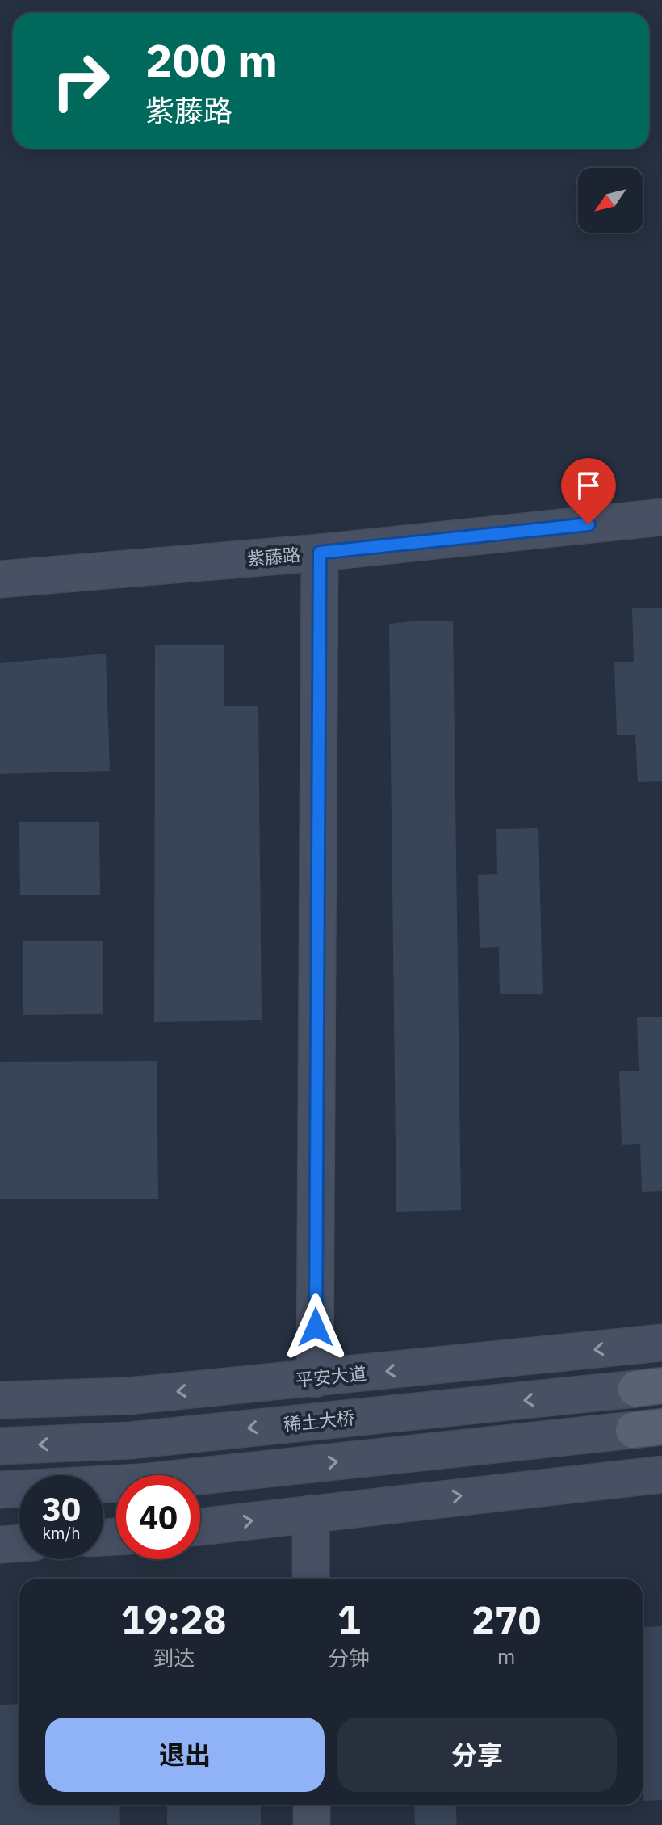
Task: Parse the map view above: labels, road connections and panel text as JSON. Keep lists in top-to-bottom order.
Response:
{
  "streets": {
    "street": ["紫藤路", "平安大道", "稀土大桥"]
  },
  "north": "bottom left",
  "page": {
    "turn": ["200 m", "紫藤路"],
    "speed": "30 km/h",
    "limit": "40",
    "eta": [
      "19:28",
      "到达",
      "1",
      "分钟",
      "270",
      "m"
    ],
    "buttons": ["退出", "分享"]
  }
}
